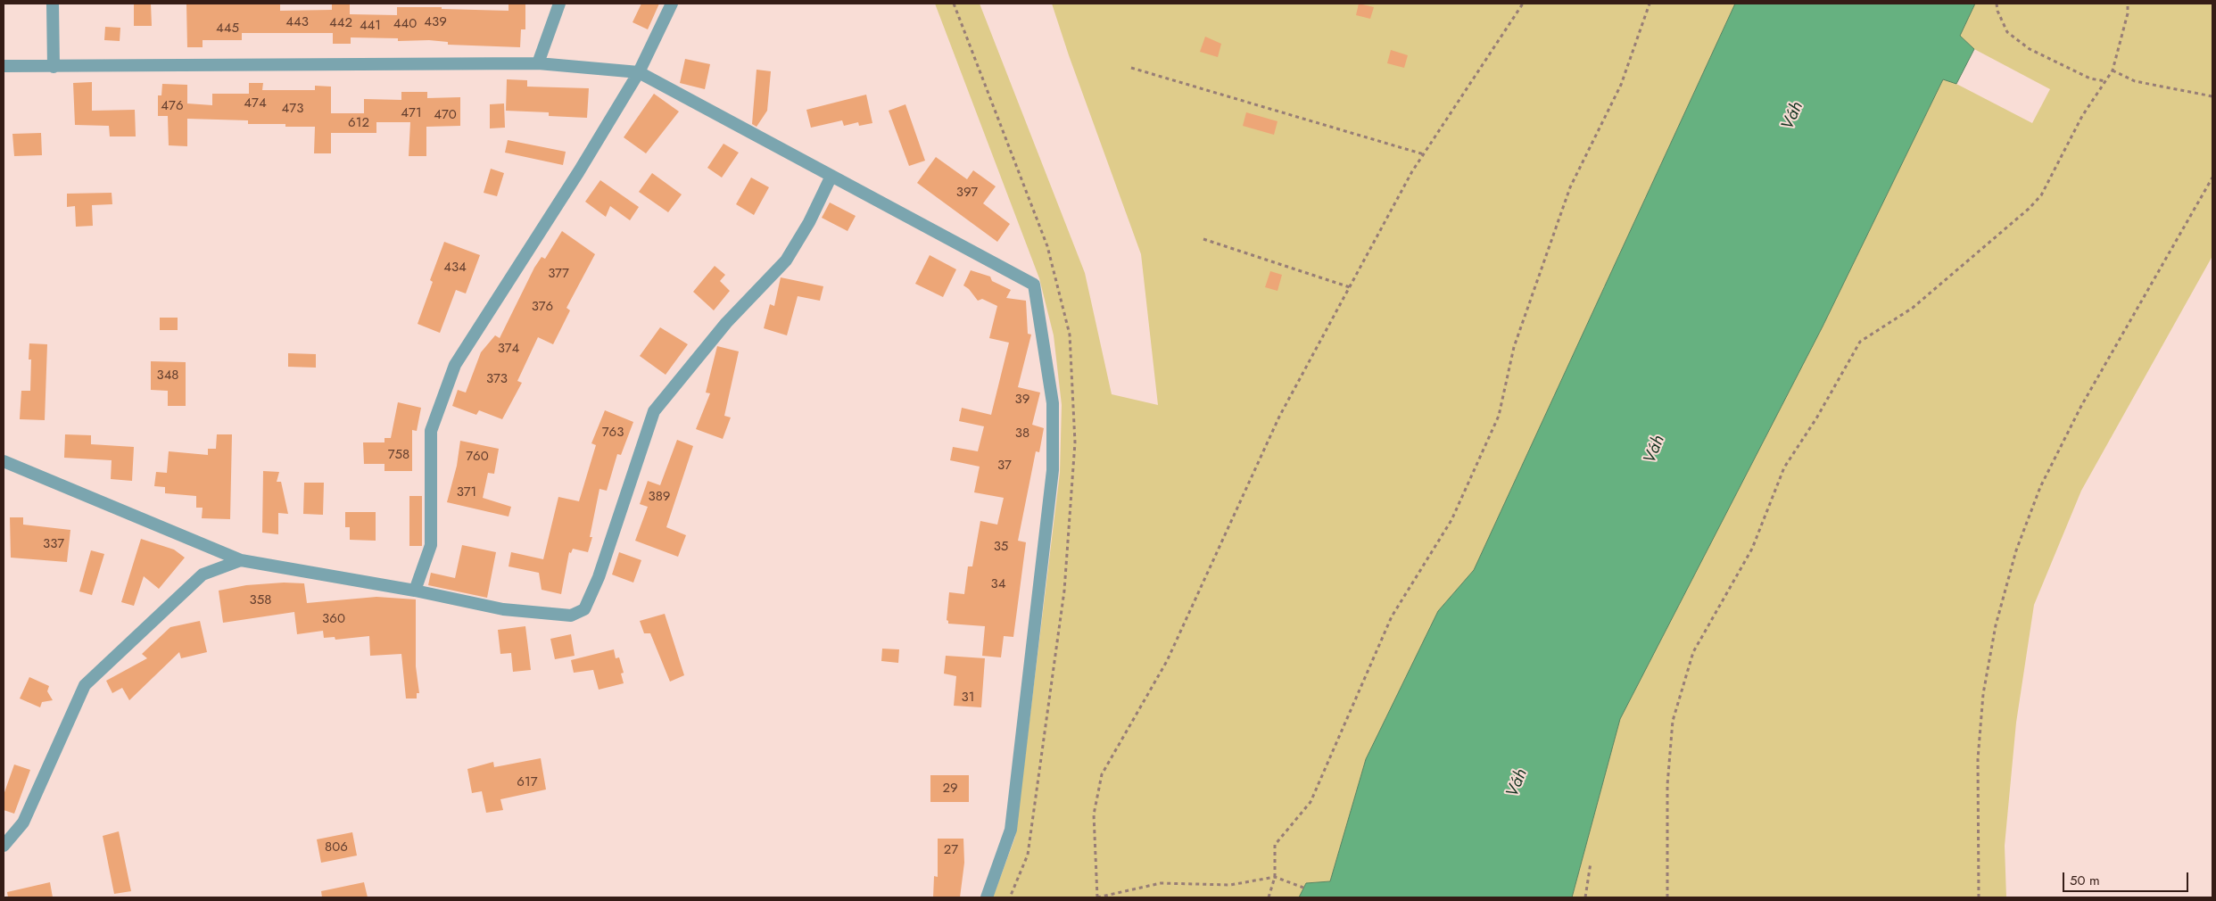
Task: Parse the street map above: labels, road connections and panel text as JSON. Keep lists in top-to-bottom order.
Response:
{
  "water": ["Váh"],
  "house_numbers": [
    "443",
    "439",
    "442",
    "440",
    "441",
    "445",
    "474",
    "476",
    "473",
    "471",
    "470",
    "612",
    "397",
    "434",
    "377",
    "376",
    "374",
    "348",
    "373",
    "39",
    "763",
    "38",
    "758",
    "760",
    "37",
    "371",
    "389",
    "337",
    "35",
    "34",
    "358",
    "360",
    "31",
    "617",
    "29",
    "806",
    "27"
  ],
  "scale_bar": "50 m"
}
